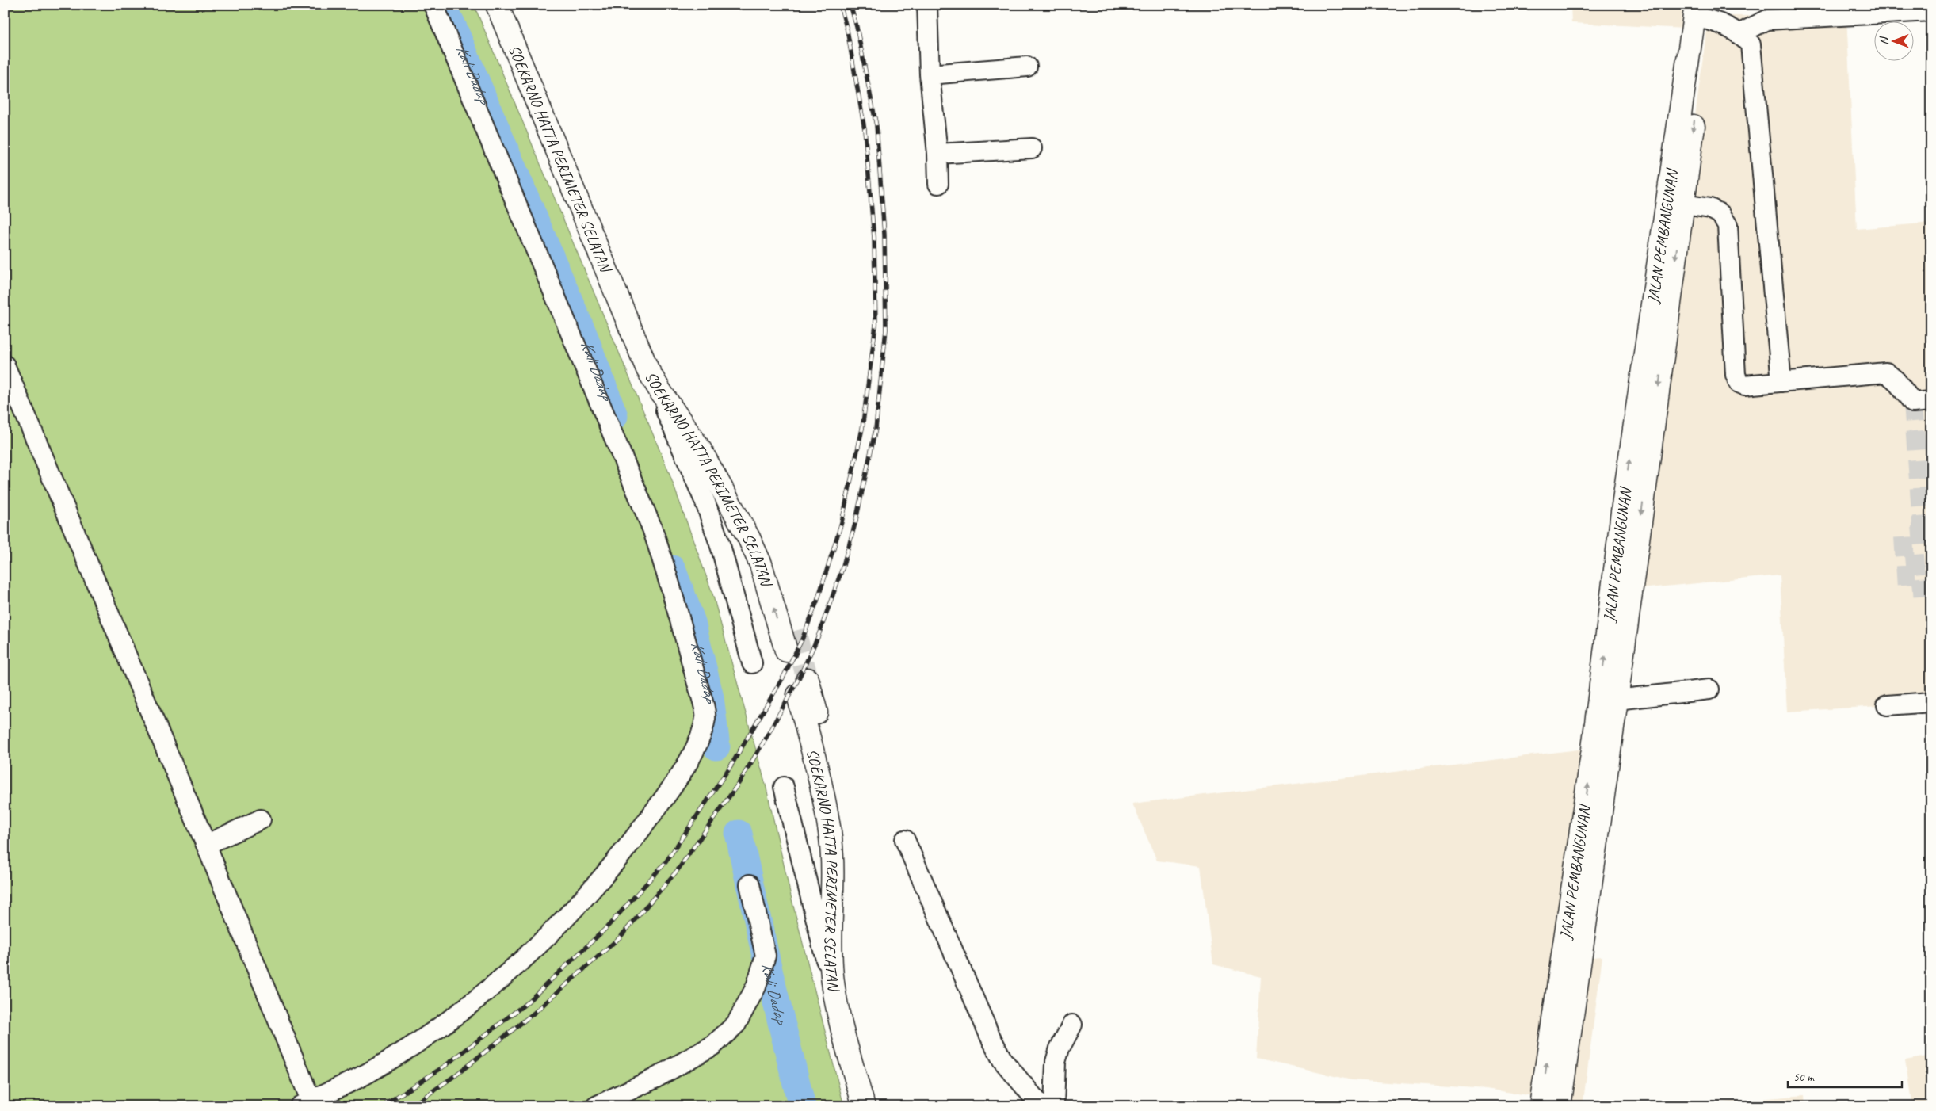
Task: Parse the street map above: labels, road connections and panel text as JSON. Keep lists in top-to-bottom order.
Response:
{
  "streets": {
    "main road": ["SOEKARNO HATTA PERIMETER SELATAN", "JALAN PEMBANGUNAN"]
  },
  "water": ["Kali Dadap"],
  "scale_bar": "50 m",
  "north": "left"
}
